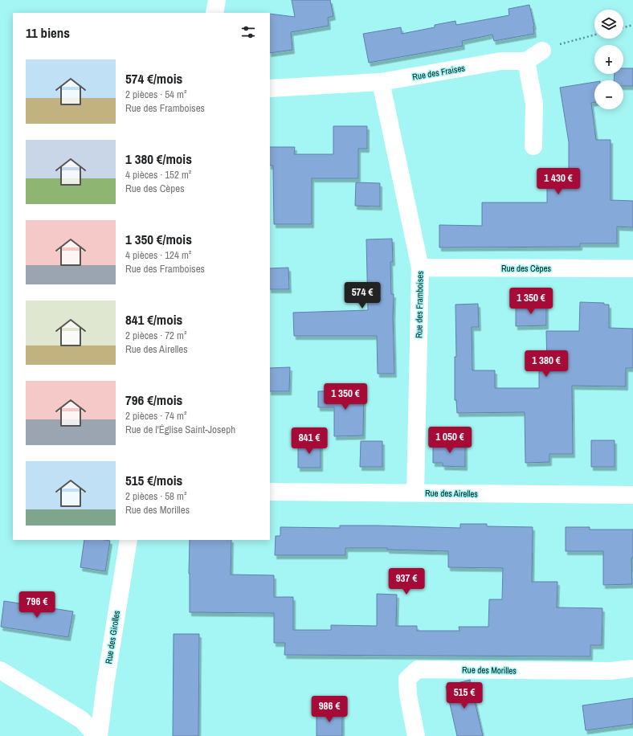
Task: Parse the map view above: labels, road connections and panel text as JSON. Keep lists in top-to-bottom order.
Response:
{
  "streets": {
    "street": [
      "Rue des Fraises",
      "Rue des Cèpes",
      "Rue des Framboises",
      "Rue des Airelles",
      "Rue des Girolles",
      "Rue des Morilles"
    ]
  },
  "crossings": [
    ["Rue des Fraises", "Rue des Framboises"],
    ["Rue des Cèpes", "Rue des Framboises"],
    ["Rue des Framboises", "Rue des Airelles"]
  ],
  "page": {
    "map_buttons": ["+", "−"],
    "heading": "11 biens",
    "list": [
      {
        "name": "574 €/mois",
        "note": "2 pièces · 54 m² · Rue des Framboises"
      },
      {
        "name": "1 380 €/mois",
        "note": "4 pièces · 152 m² · Rue des Cèpes"
      },
      {
        "name": "1 350 €/mois",
        "note": "4 pièces · 124 m² · Rue des Framboises"
      },
      {
        "name": "841 €/mois",
        "note": "2 pièces · 72 m² · Rue des Airelles"
      },
      {
        "name": "796 €/mois",
        "note": "2 pièces · 74 m² · Rue de l'Église Saint-Joseph"
      },
      {
        "name": "515 €/mois",
        "note": "2 pièces · 58 m² · Rue des Morilles"
      }
    ],
    "price": [
      "1 430 €",
      "574 €",
      "1 350 €",
      "1 380 €",
      "1 350 €",
      "1 050 €",
      "841 €",
      "937 €",
      "796 €",
      "515 €",
      "986 €"
    ]
  }
}
